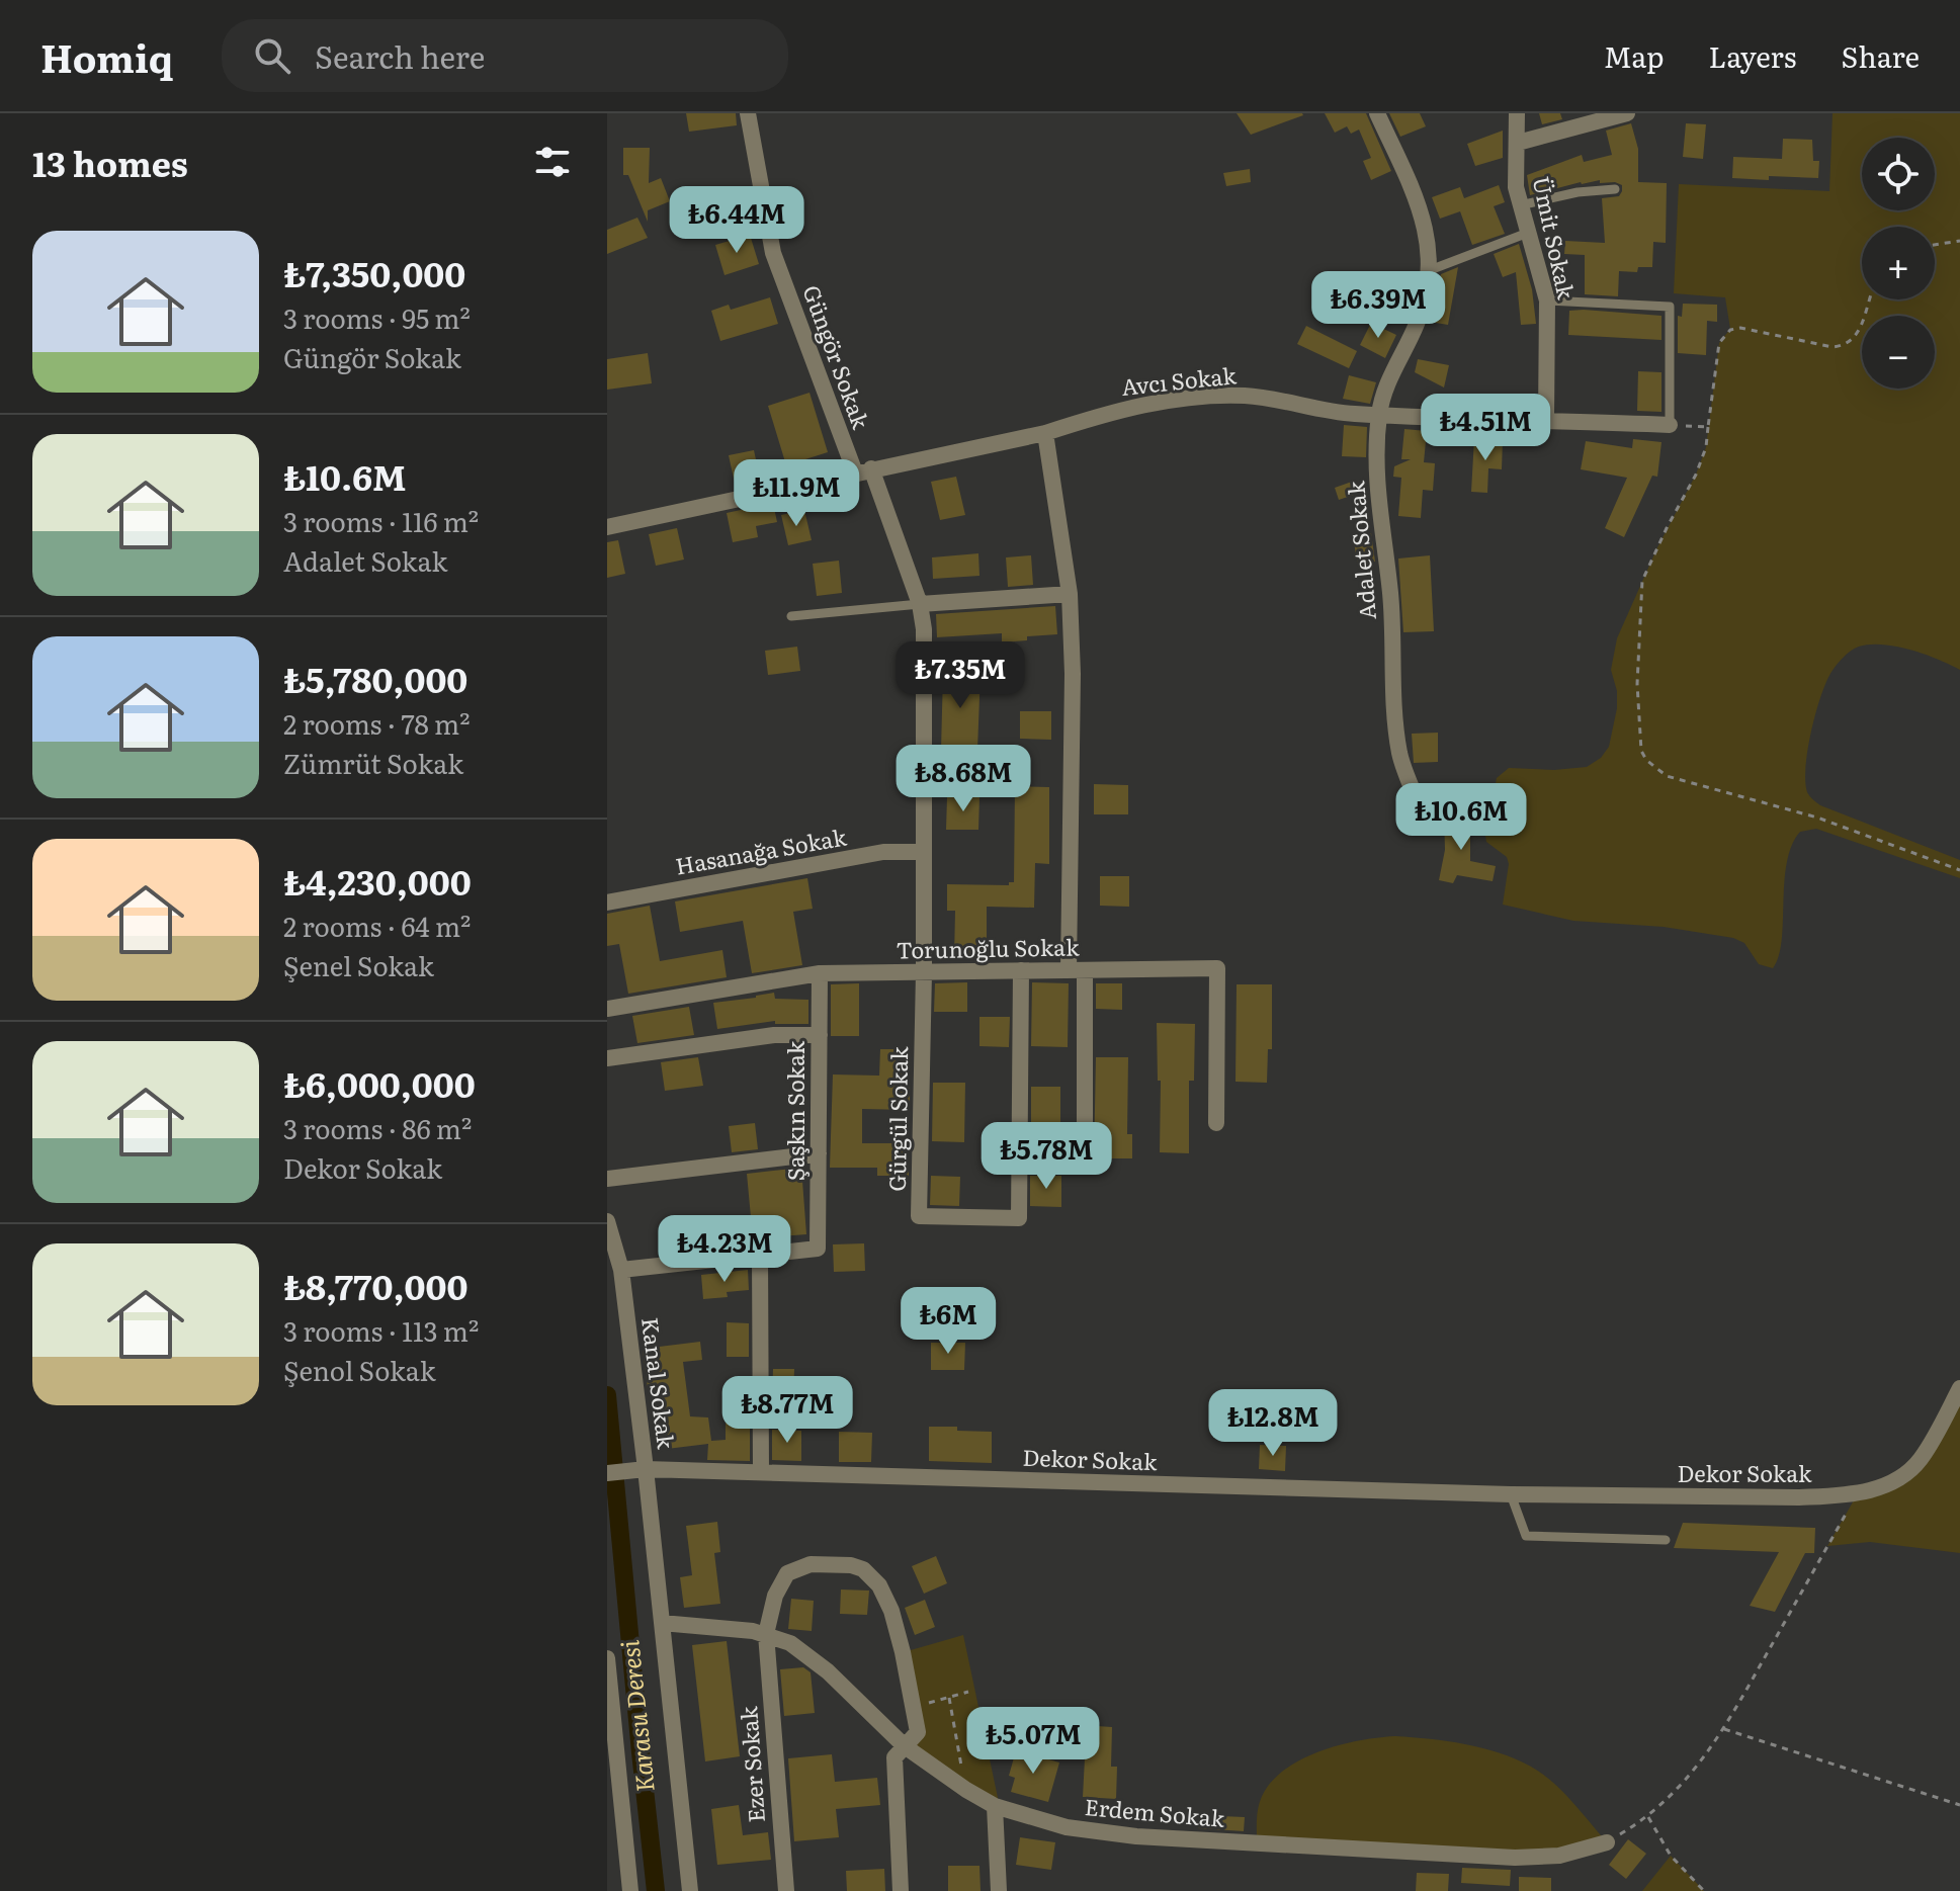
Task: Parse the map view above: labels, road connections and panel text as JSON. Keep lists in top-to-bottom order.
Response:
{
  "streets": {
    "street": [
      "Ümit Sokak",
      "Güngör Sokak",
      "Avcı Sokak",
      "Adalet Sokak",
      "Hasanağa Sokak",
      "Torunoğlu Sokak",
      "Şaşkın Sokak",
      "Gürgül Sokak",
      "Kanal Sokak",
      "Dekor Sokak",
      "Ezer Sokak",
      "Erdem Sokak"
    ]
  },
  "crossings": [
    ["Ümit Sokak", "Avcı Sokak"],
    ["Güngör Sokak", "Avcı Sokak"],
    ["Güngör Sokak", "Hasanağa Sokak"],
    ["Güngör Sokak", "Torunoğlu Sokak"],
    ["Güngör Sokak", "Gürgül Sokak"],
    ["Avcı Sokak", "Adalet Sokak"],
    ["Torunoğlu Sokak", "Şaşkın Sokak"],
    ["Torunoğlu Sokak", "Gürgül Sokak"],
    ["Kanal Sokak", "Dekor Sokak"],
    ["Kanal Sokak", "Erdem Sokak"],
    ["Ezer Sokak", "Erdem Sokak"]
  ],
  "water": ["Karasu Deresi"],
  "page": {
    "header": "Homiq",
    "search": "Search here",
    "nav": ["Map", "Layers", "Share"],
    "heading": "13 homes",
    "map_buttons": ["+", "−"],
    "price": [
      "₺6.44M",
      "₺6.39M",
      "₺4.51M",
      "₺11.9M",
      "₺7.35M",
      "₺8.68M",
      "₺10.6M",
      "₺5.78M",
      "₺4.23M",
      "₺6M",
      "₺8.77M",
      "₺12.8M",
      "₺5.07M"
    ],
    "list": [
      {
        "name": "₺7,350,000",
        "note": "3 rooms · 95 m² · Güngör Sokak"
      },
      {
        "name": "₺10.6M",
        "note": "3 rooms · 116 m² · Adalet Sokak"
      },
      {
        "name": "₺5,780,000",
        "note": "2 rooms · 78 m² · Zümrüt Sokak"
      },
      {
        "name": "₺4,230,000",
        "note": "2 rooms · 64 m² · Şenel Sokak"
      },
      {
        "name": "₺6,000,000",
        "note": "3 rooms · 86 m² · Dekor Sokak"
      },
      {
        "name": "₺8,770,000",
        "note": "3 rooms · 113 m² · Şenol Sokak"
      }
    ]
  }
}
